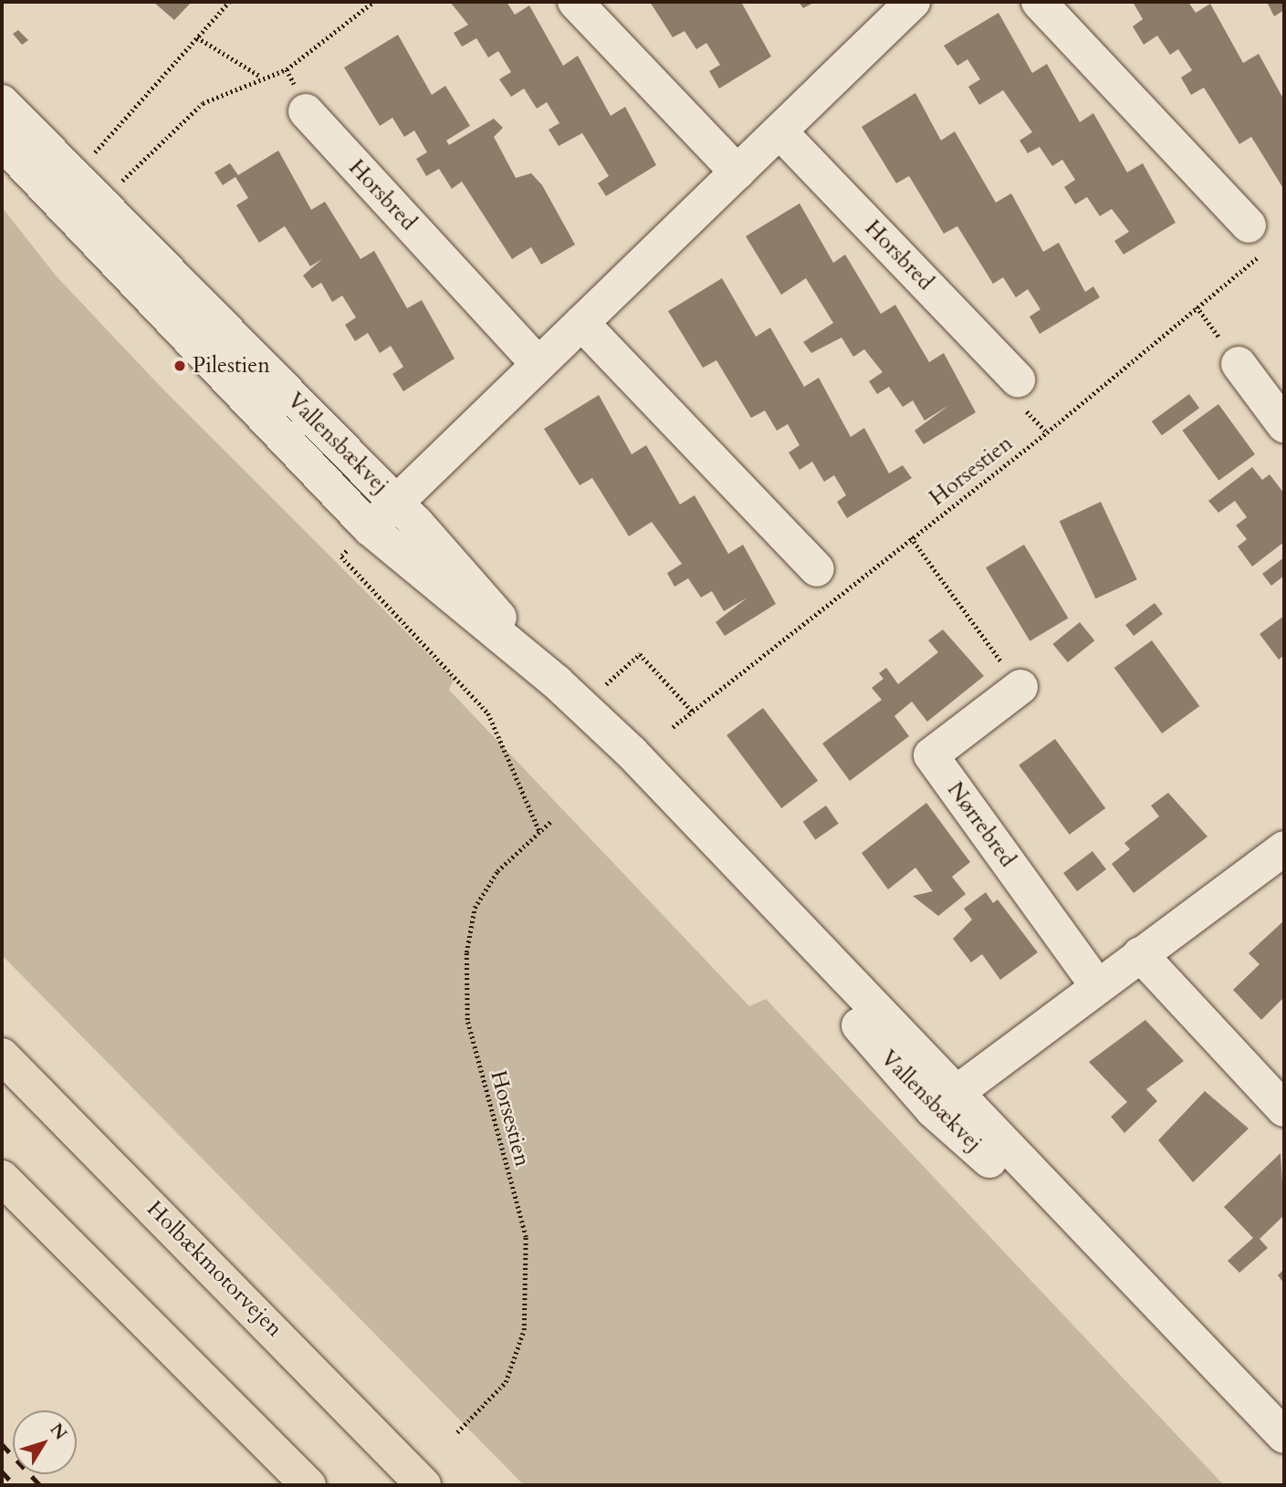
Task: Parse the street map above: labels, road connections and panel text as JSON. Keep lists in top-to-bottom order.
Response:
{
  "streets": {
    "highway": ["Holbækmotorvejen"],
    "street": ["Horsbred", "Vallensbækvej", "Nørrebred"],
    "path": ["Horsestien"]
  },
  "places": ["Pilestien"],
  "north": "top right"
}
